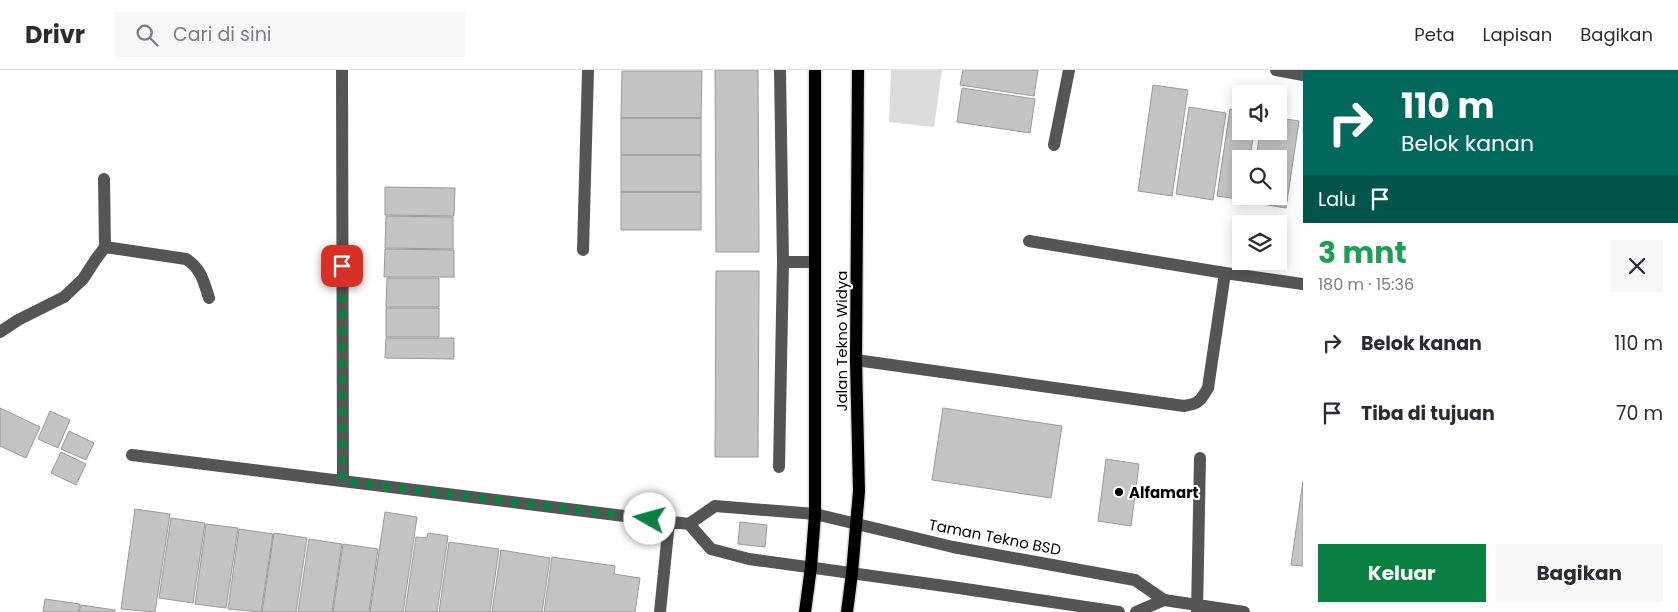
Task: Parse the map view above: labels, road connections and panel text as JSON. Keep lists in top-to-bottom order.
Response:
{
  "streets": {
    "main road": ["Jalan Tekno Widya"],
    "street": ["Taman Tekno BSD"]
  },
  "crossings": [
    ["Jalan Tekno Widya", "Taman Tekno BSD"]
  ],
  "places": ["Alfamart"],
  "page": {
    "header": "Drivr",
    "search": "Cari di sini",
    "nav": ["Peta", "Lapisan", "Bagikan"],
    "turn": ["110 m", "Belok kanan"],
    "then": "Lalu",
    "heading": ["3 mnt", "180 m · 15:36"],
    "list": [
      {
        "name": "Belok kanan",
        "value": "110 m"
      },
      {
        "name": "Tiba di tujuan",
        "value": "70 m"
      }
    ],
    "buttons": ["Keluar", "Bagikan"]
  }
}
